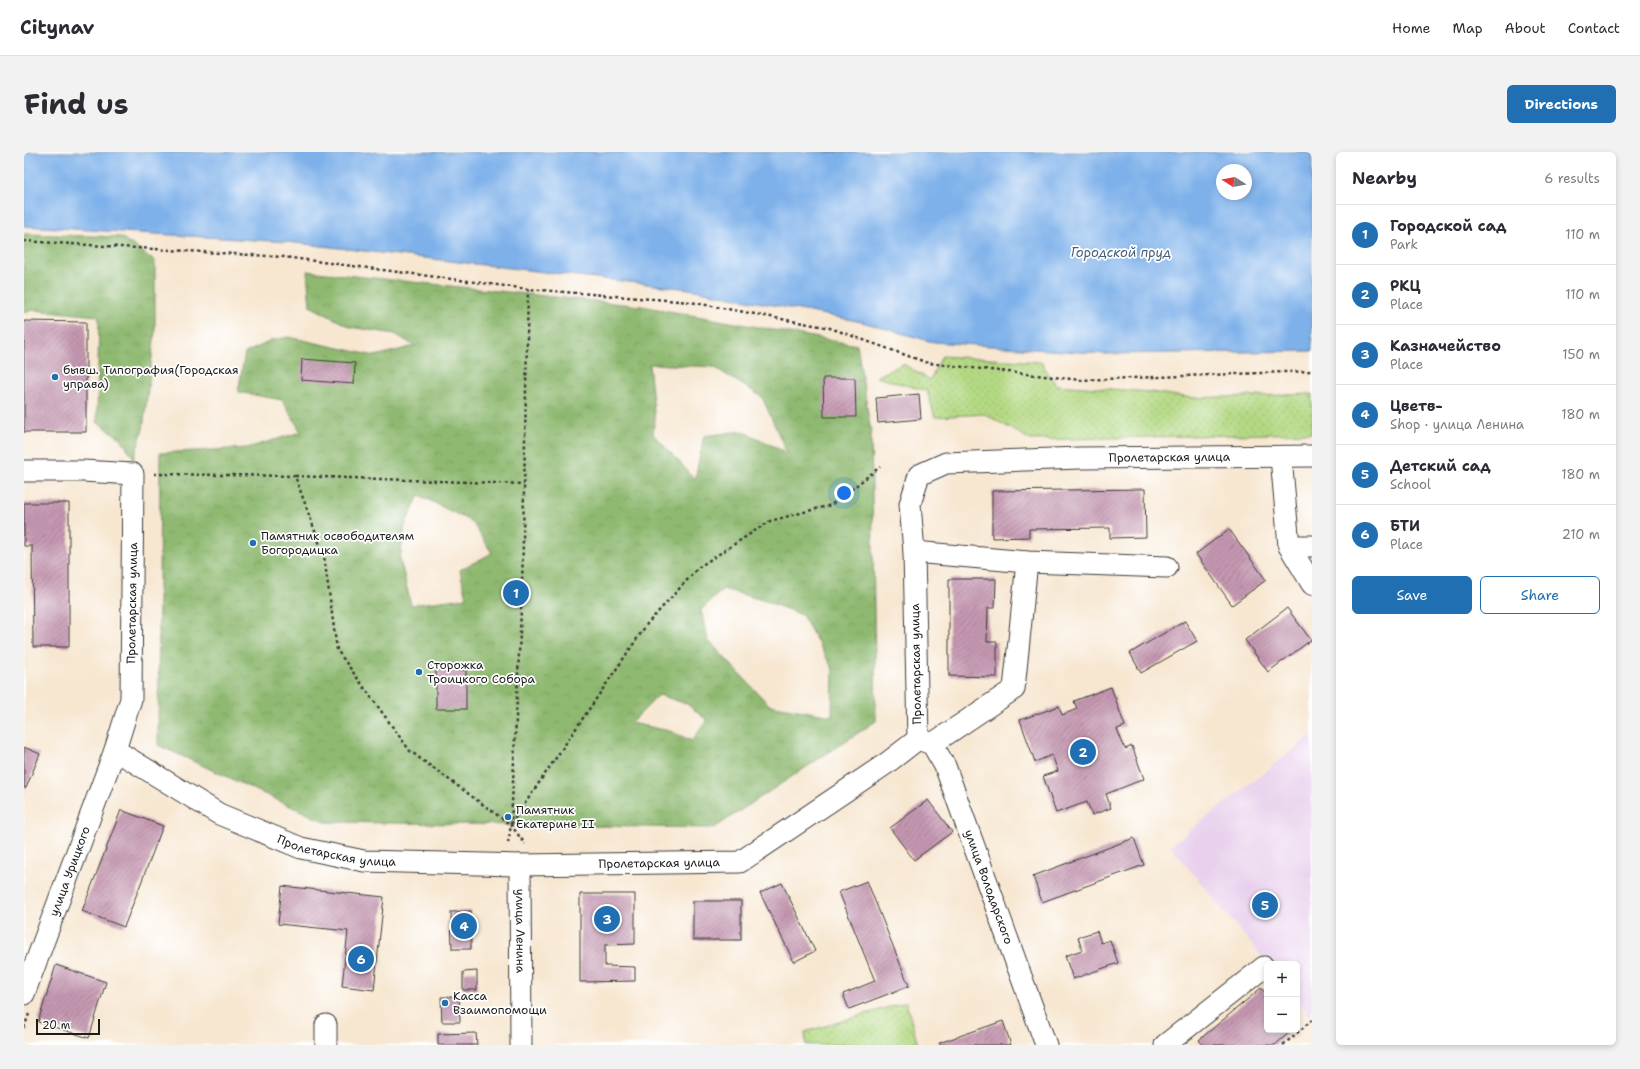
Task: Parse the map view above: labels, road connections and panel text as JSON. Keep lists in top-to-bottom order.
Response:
{
  "streets": {
    "street": [
      "Пролетарская улица",
      "улица Урицкого",
      "улица Володарского",
      "улица Ленина"
    ]
  },
  "crossings": [
    ["Пролетарская улица", "улица Урицкого"],
    ["Пролетарская улица", "улица Володарского"],
    ["Пролетарская улица", "улица Ленина"]
  ],
  "water": ["Городской пруд"],
  "places": [
    "бывш. Типография(Городская управа)",
    "Памятник освободителям Богородицка",
    "Сторожка Троицкого Собора",
    "Памятник Екатерине II",
    "Касса Взаимопомощи"
  ],
  "scale_bar": "20 m",
  "north": "left",
  "page": {
    "header": "Citynav",
    "nav": [
      "Home",
      "Map",
      "About",
      "Contact"
    ],
    "title": "Find us",
    "buttons": [
      "Directions",
      ["Save", "Share"]
    ],
    "heading": ["Nearby", "6 results"],
    "list": [
      {
        "mark": "1",
        "name": "Городской сад",
        "note": "Park",
        "value": "110 m"
      },
      {
        "mark": "2",
        "name": "РКЦ",
        "note": "Place",
        "value": "110 m"
      },
      {
        "mark": "3",
        "name": "Казначейство",
        "note": "Place",
        "value": "150 m"
      },
      {
        "mark": "4",
        "name": "Цветв-",
        "note": "Shop · улица Ленина",
        "value": "180 m"
      },
      {
        "mark": "5",
        "name": "Детский сад",
        "note": "School",
        "value": "180 m"
      },
      {
        "mark": "6",
        "name": "БТИ",
        "note": "Place",
        "value": "210 m"
      }
    ],
    "pins": [
      "1",
      "2",
      "5",
      "3",
      "4",
      "6"
    ],
    "map_buttons": ["+", "−"],
    "scale": "20 m"
  }
}
